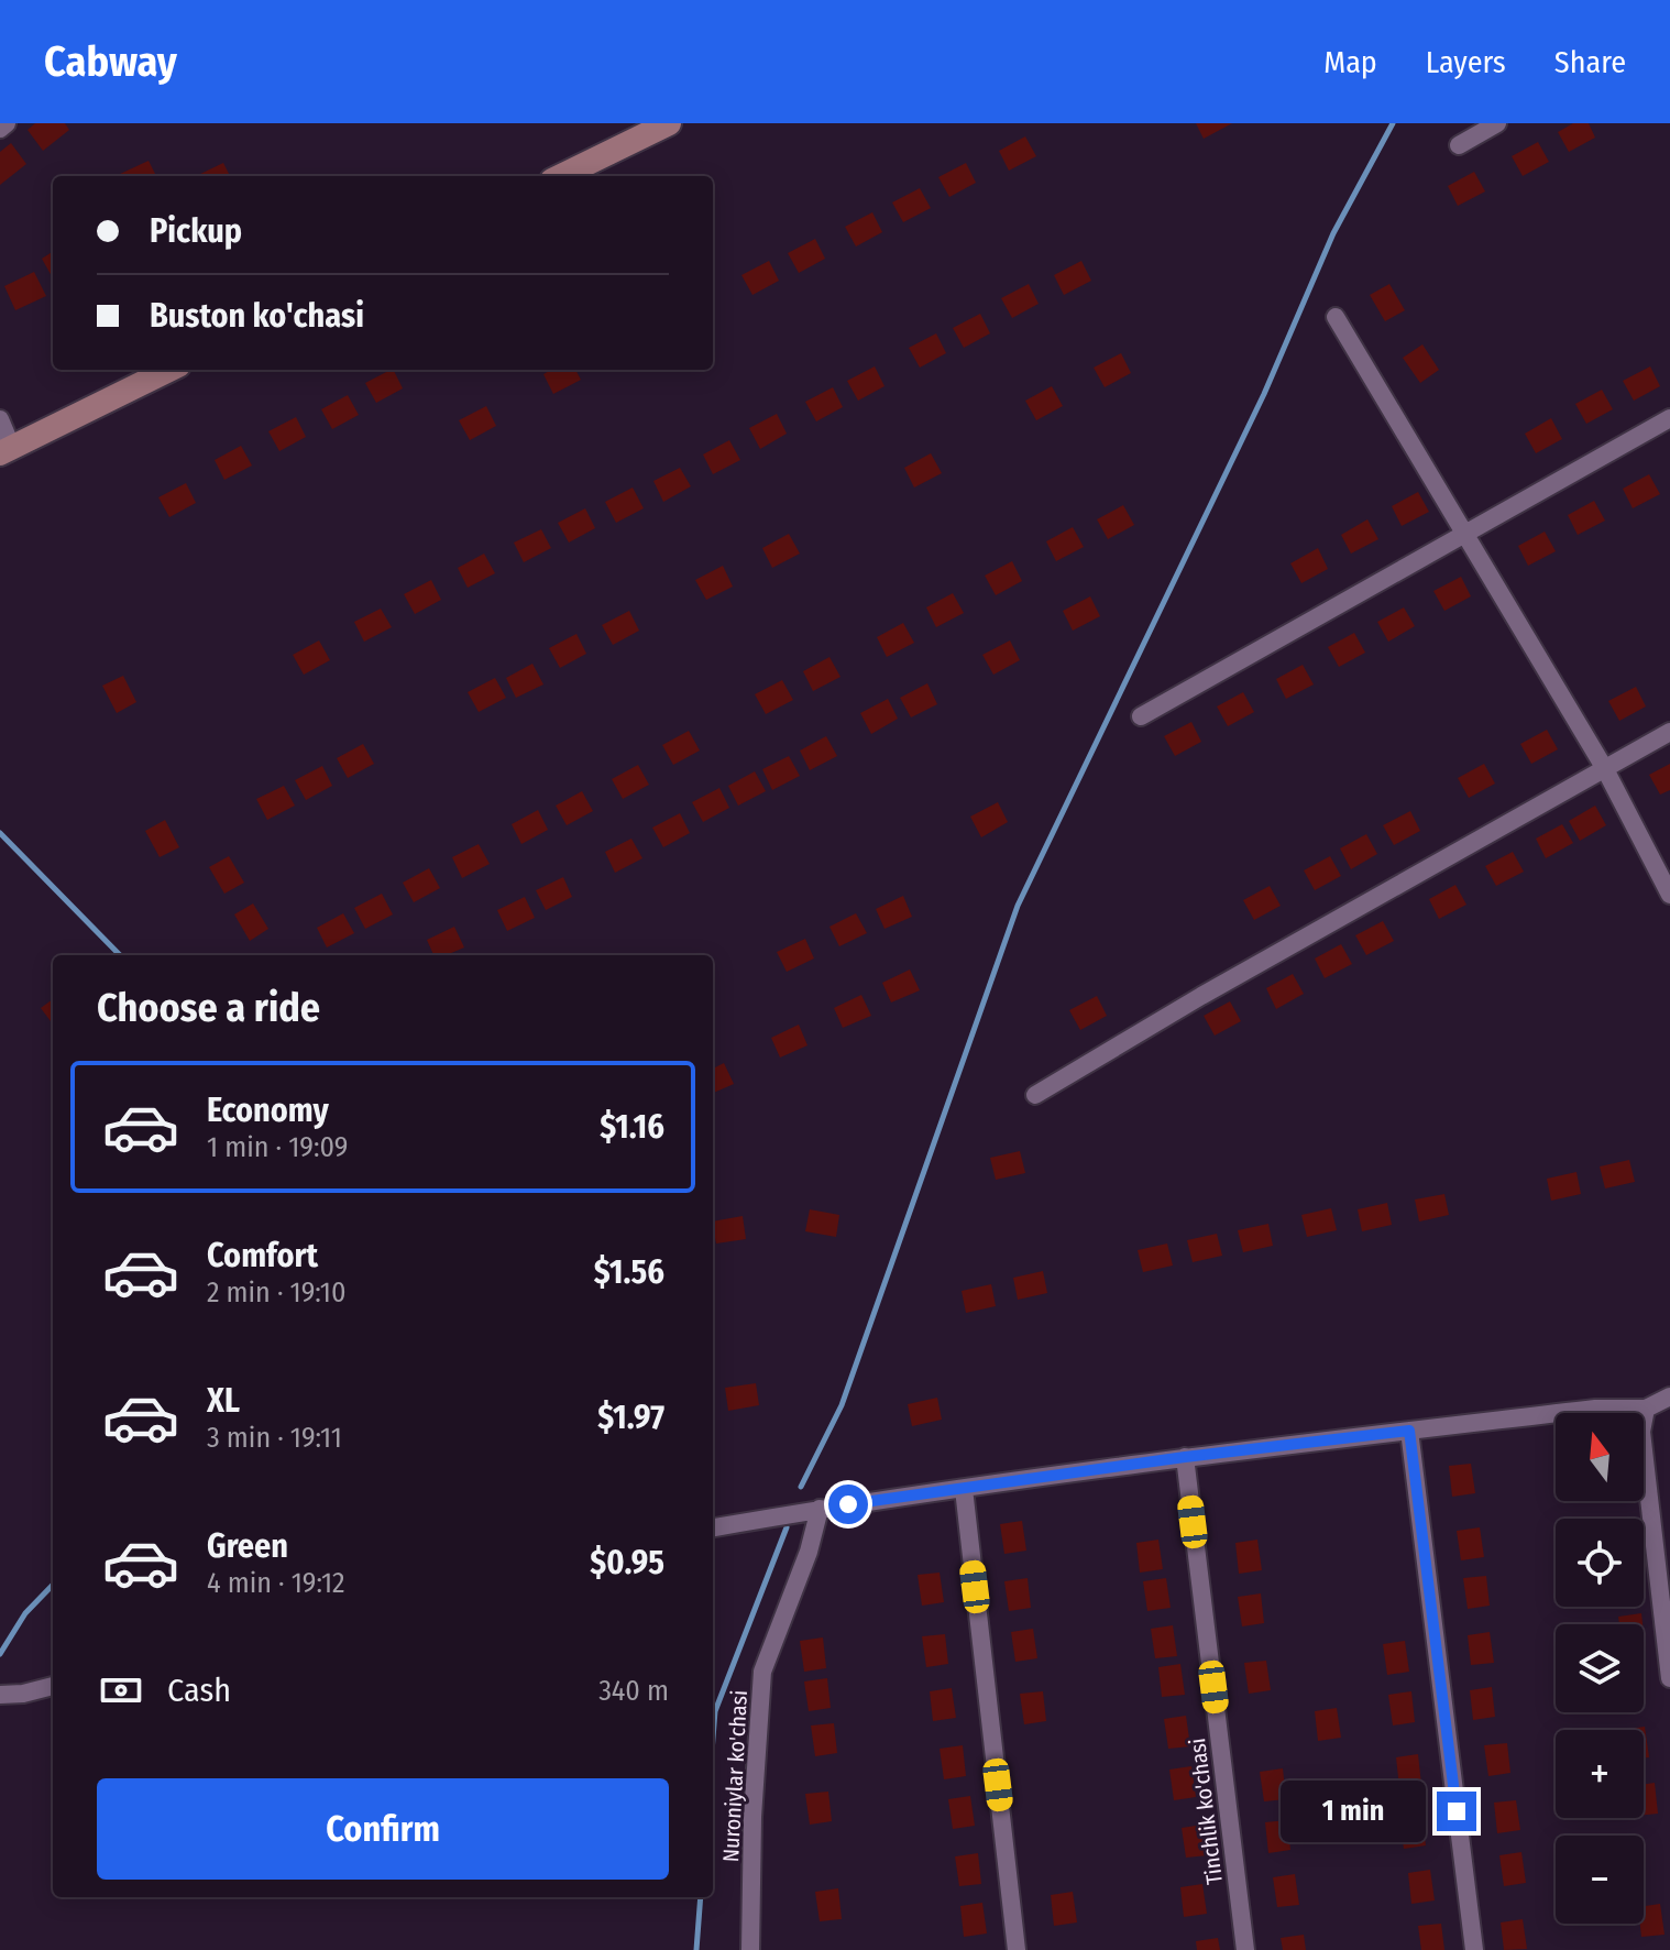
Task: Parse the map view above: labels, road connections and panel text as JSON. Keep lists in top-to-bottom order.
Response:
{
  "streets": {
    "street": ["Nuroniylar ko'chasi", "Tinchlik ko'chasi"]
  },
  "north": "top",
  "page": {
    "header": "Cabway",
    "nav": ["Map", "Layers", "Share"],
    "banner": ["Pickup", "Buston ko'chasi"],
    "heading": "Choose a ride",
    "list": [
      {
        "name": "Economy",
        "note": "1 min · 19:09",
        "value": "$1.16"
      },
      {
        "name": "Comfort",
        "note": "2 min · 19:10",
        "value": "$1.56"
      },
      {
        "name": "XL",
        "note": "3 min · 19:11",
        "value": "$1.97"
      },
      {
        "name": "Green",
        "note": "4 min · 19:12",
        "value": "$0.95"
      }
    ],
    "map_buttons": ["+", "−"],
    "pay": ["Cash", "340 m"],
    "buttons": "Confirm",
    "bubble": "1 min"
  }
}
